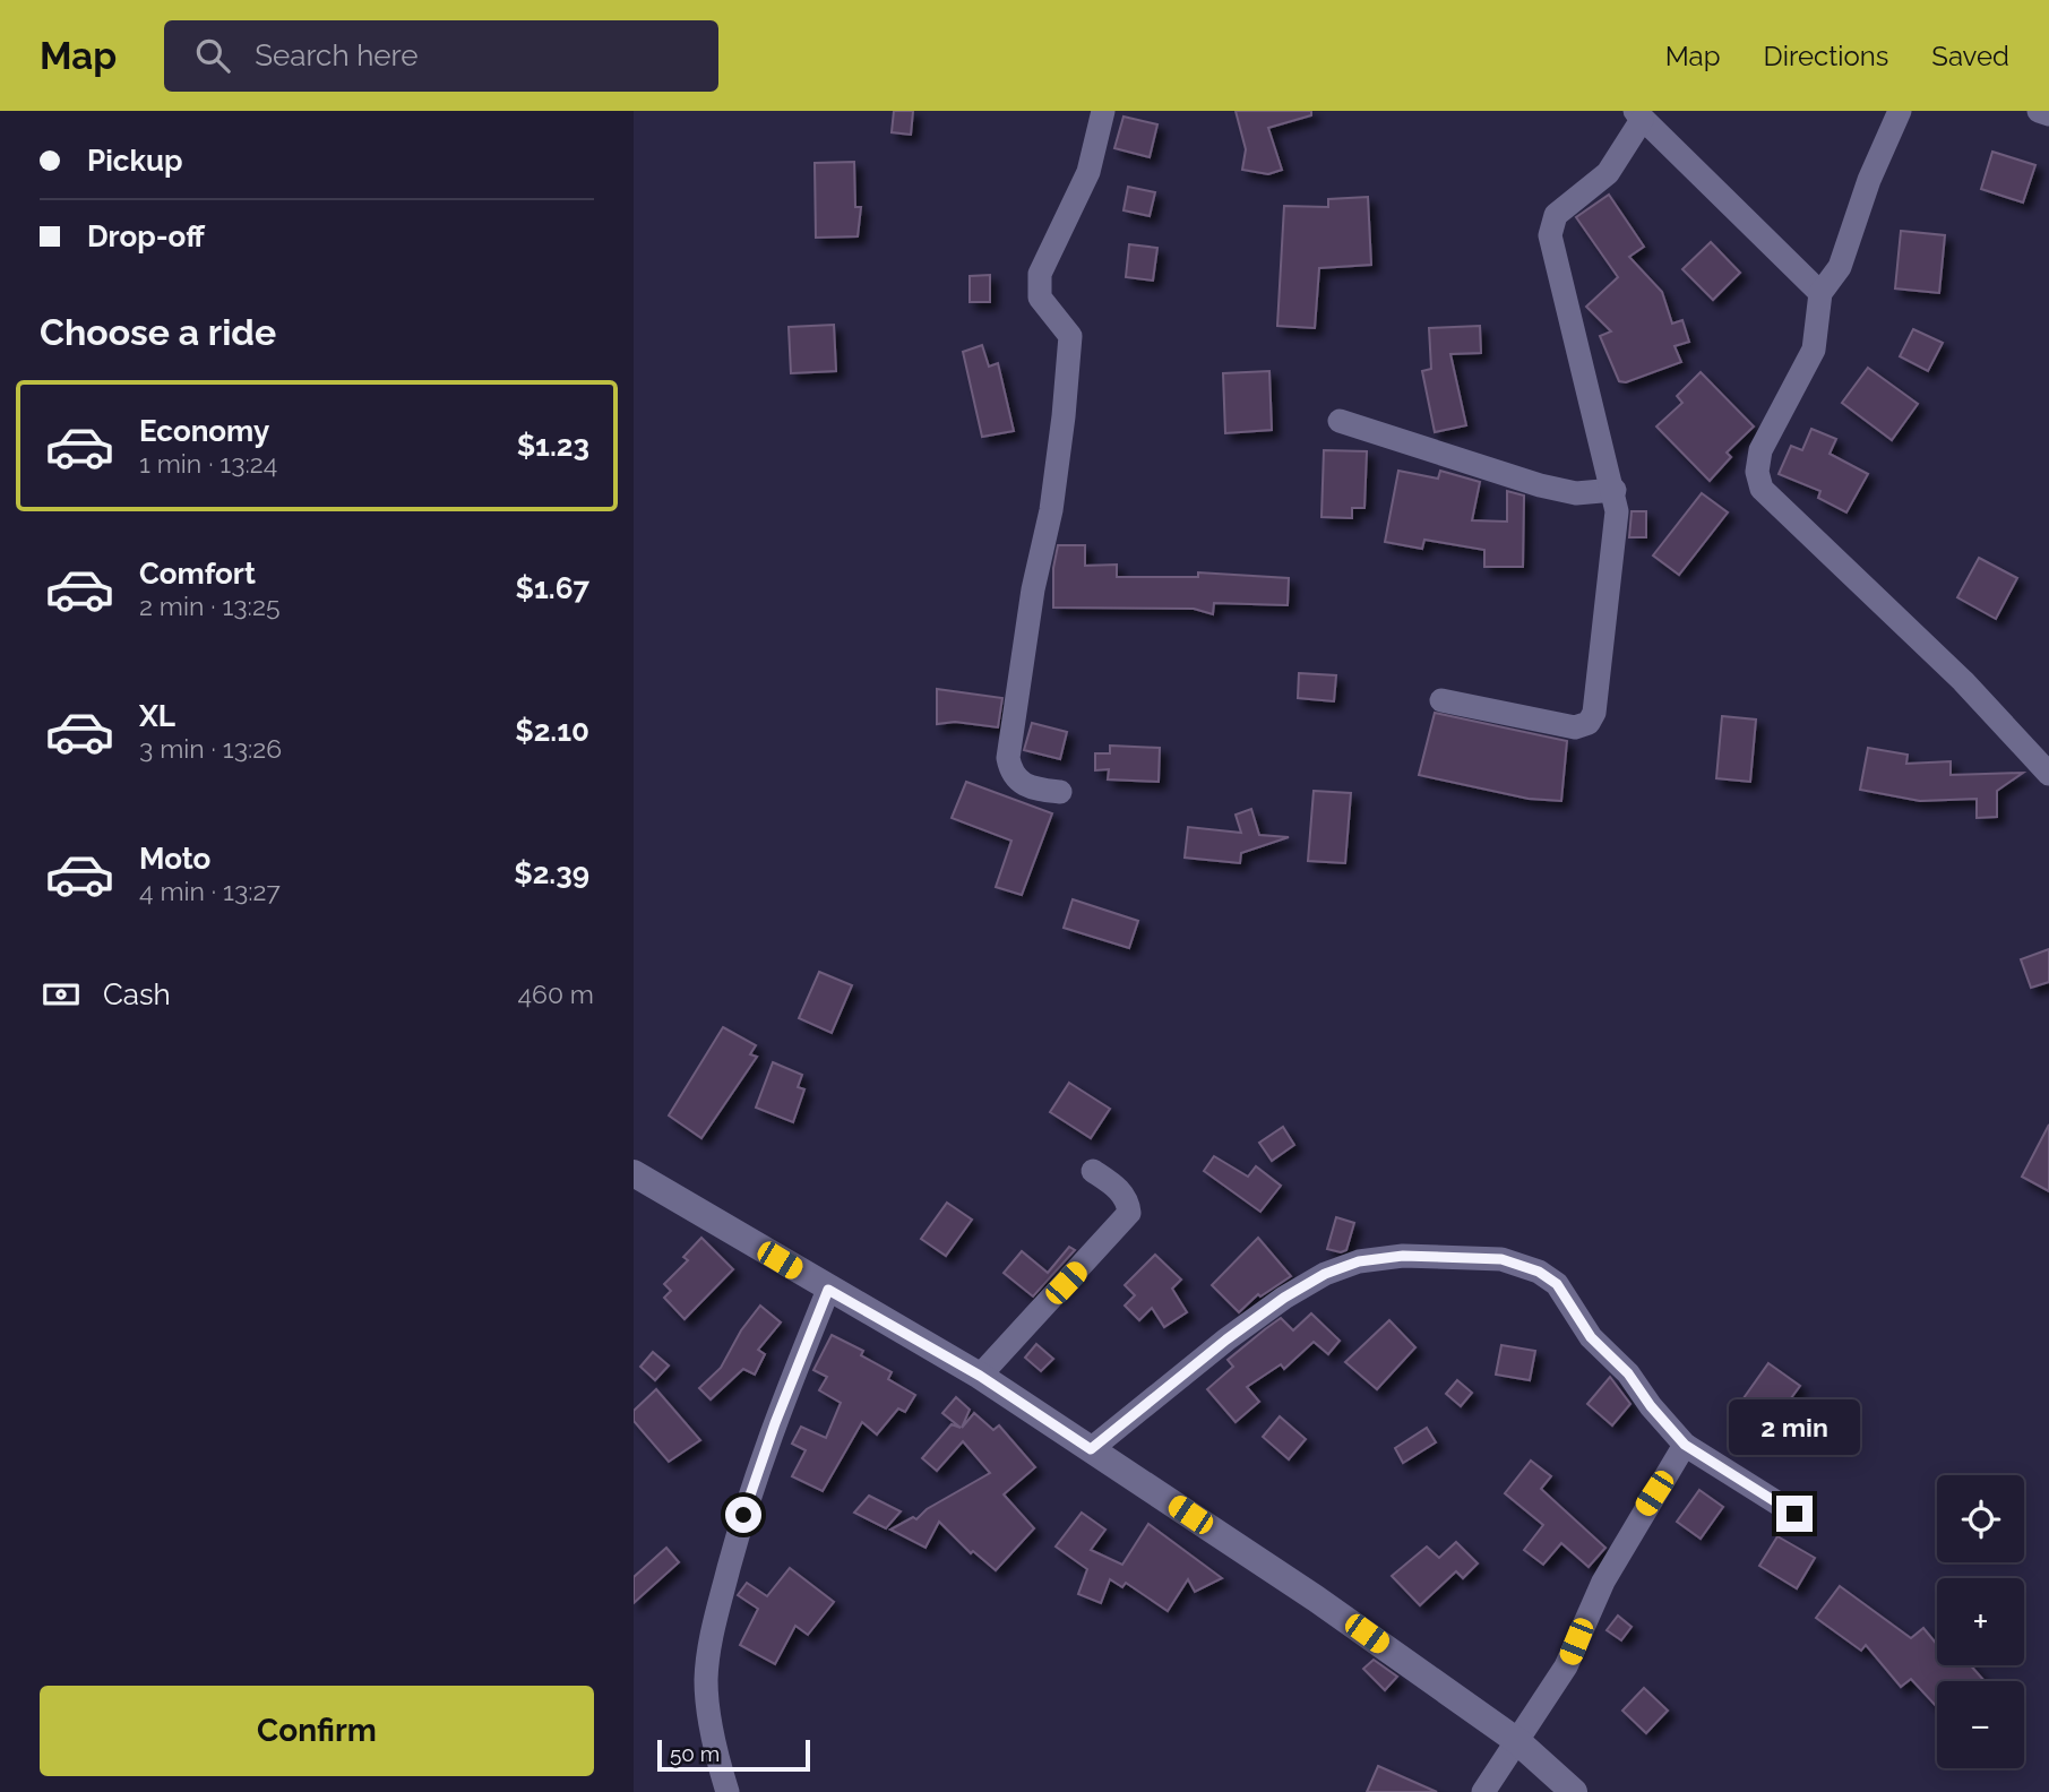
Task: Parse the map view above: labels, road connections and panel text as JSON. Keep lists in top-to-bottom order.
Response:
{
  "scale_bar": "50 m",
  "page": {
    "header": "Map",
    "search": "Search here",
    "nav": ["Map", "Directions", "Saved"],
    "banner": ["Pickup", "Drop-off"],
    "heading": "Choose a ride",
    "list": [
      {
        "name": "Economy",
        "note": "1 min · 13:24",
        "value": "$1.23"
      },
      {
        "name": "Comfort",
        "note": "2 min · 13:25",
        "value": "$1.67"
      },
      {
        "name": "XL",
        "note": "3 min · 13:26",
        "value": "$2.10"
      },
      {
        "name": "Moto",
        "note": "4 min · 13:27",
        "value": "$2.39"
      }
    ],
    "pay": ["Cash", "460 m"],
    "bubble": "2 min",
    "map_buttons": ["+", "−"],
    "buttons": "Confirm",
    "scale": "50 m"
  }
}
